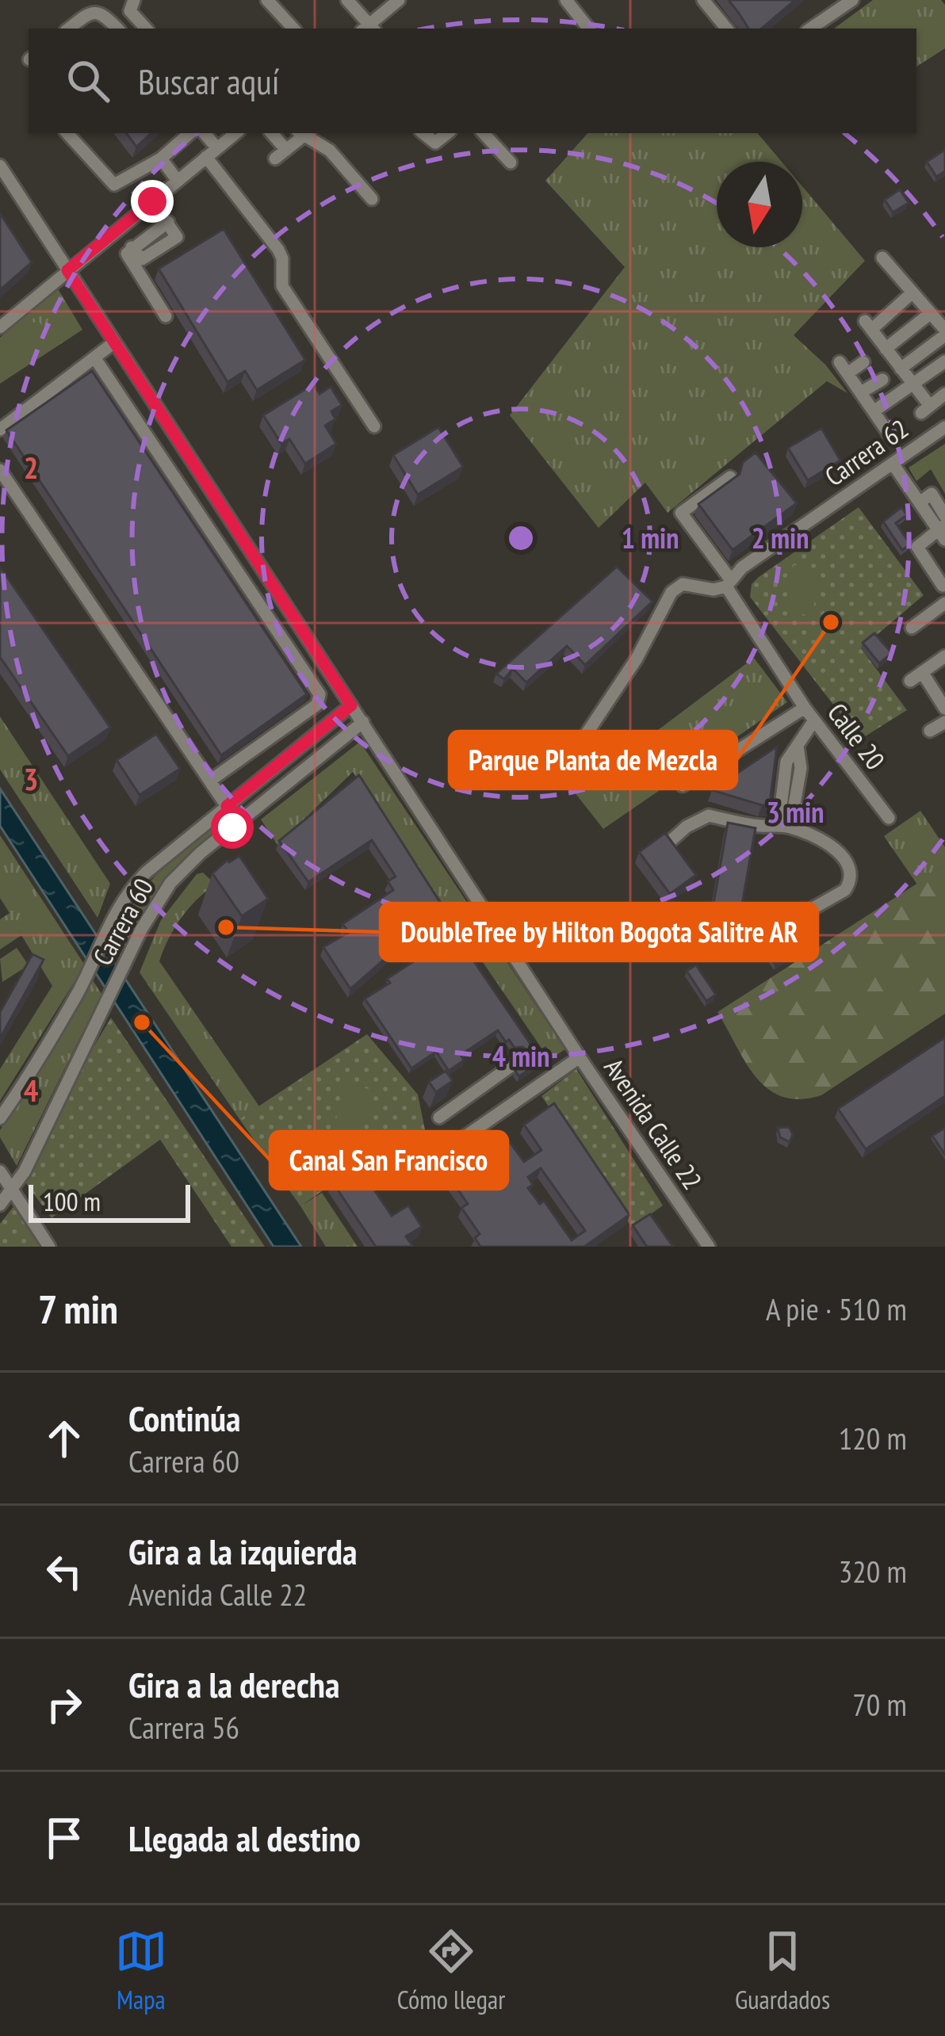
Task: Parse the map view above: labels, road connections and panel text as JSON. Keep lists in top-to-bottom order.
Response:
{
  "streets": {
    "street": [
      "Carrera 62",
      "Calle 20",
      "Carrera 60",
      "Avenida Calle 22"
    ]
  },
  "crossings": [
    ["Carrera 62", "Calle 20"],
    ["Carrera 60", "Avenida Calle 22"]
  ],
  "places": ["Parque Planta de Mezcla", "DoubleTree by Hilton Bogota Salitre AR", "Canal San Francisco"],
  "scale_bar": "100 m",
  "north": "bottom",
  "page": {
    "search": "Buscar aquí",
    "scale": "100 m",
    "heading": ["7 min", "A pie · 510 m"],
    "list": [
      ["Continúa", "Carrera 60", "120 m"],
      ["Gira a la izquierda", "Avenida Calle 22", "320 m"],
      ["Gira a la derecha", "Carrera 56", "70 m"],
      "Llegada al destino"
    ],
    "nav": ["Mapa", "Cómo llegar", "Guardados"]
  },
  "grid": {
    "rows": ["2", "3", "4"]
  },
  "rings": [
    "1 min",
    "2 min",
    "3 min",
    "4 min"
  ]
}
